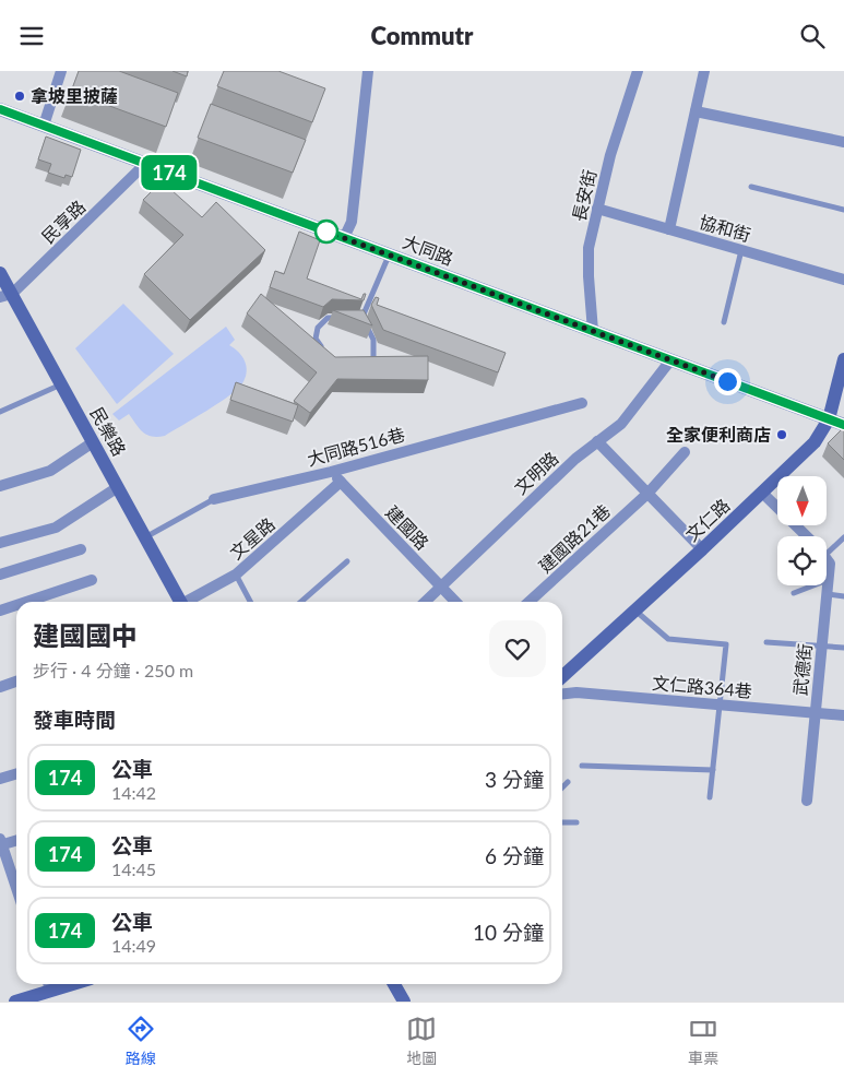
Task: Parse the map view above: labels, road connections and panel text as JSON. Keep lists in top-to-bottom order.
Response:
{
  "streets": {
    "main road": ["民樂路", "文仁路"],
    "street": [
      "長安街",
      "民享路",
      "協和街",
      "大同路",
      "大同路516巷",
      "文明路",
      "建國路",
      "文星路",
      "建國路21巷",
      "武德街",
      "文仁路364巷"
    ]
  },
  "crossings": [
    ["長安街", "協和街"],
    ["長安街", "大同路"],
    ["民享路", "大同路"],
    ["民享路", "民樂路"],
    ["大同路", "文明路"],
    ["大同路", "文仁路"],
    ["民樂路", "大同路516巷"],
    ["大同路516巷", "建國路"],
    ["文明路", "建國路"],
    ["建國路", "文星路"],
    ["武德街", "文仁路364巷"]
  ],
  "places": ["拿坡里披薩", "全家便利商店"],
  "lines": ["bus line 174"],
  "north": "bottom",
  "page": {
    "header": "Commutr",
    "on_map": "174",
    "heading": [
      ["建國國中", "步行 · 4 分鐘 · 250 m"],
      "發車時間"
    ],
    "list": [
      {
        "mark": "174",
        "name": "公車",
        "note": "14:42",
        "value": "3 分鐘"
      },
      {
        "mark": "174",
        "name": "公車",
        "note": "14:45",
        "value": "6 分鐘"
      },
      {
        "mark": "174",
        "name": "公車",
        "note": "14:49",
        "value": "10 分鐘"
      }
    ],
    "tabs": ["路線", "地圖", "車票"]
  }
}
